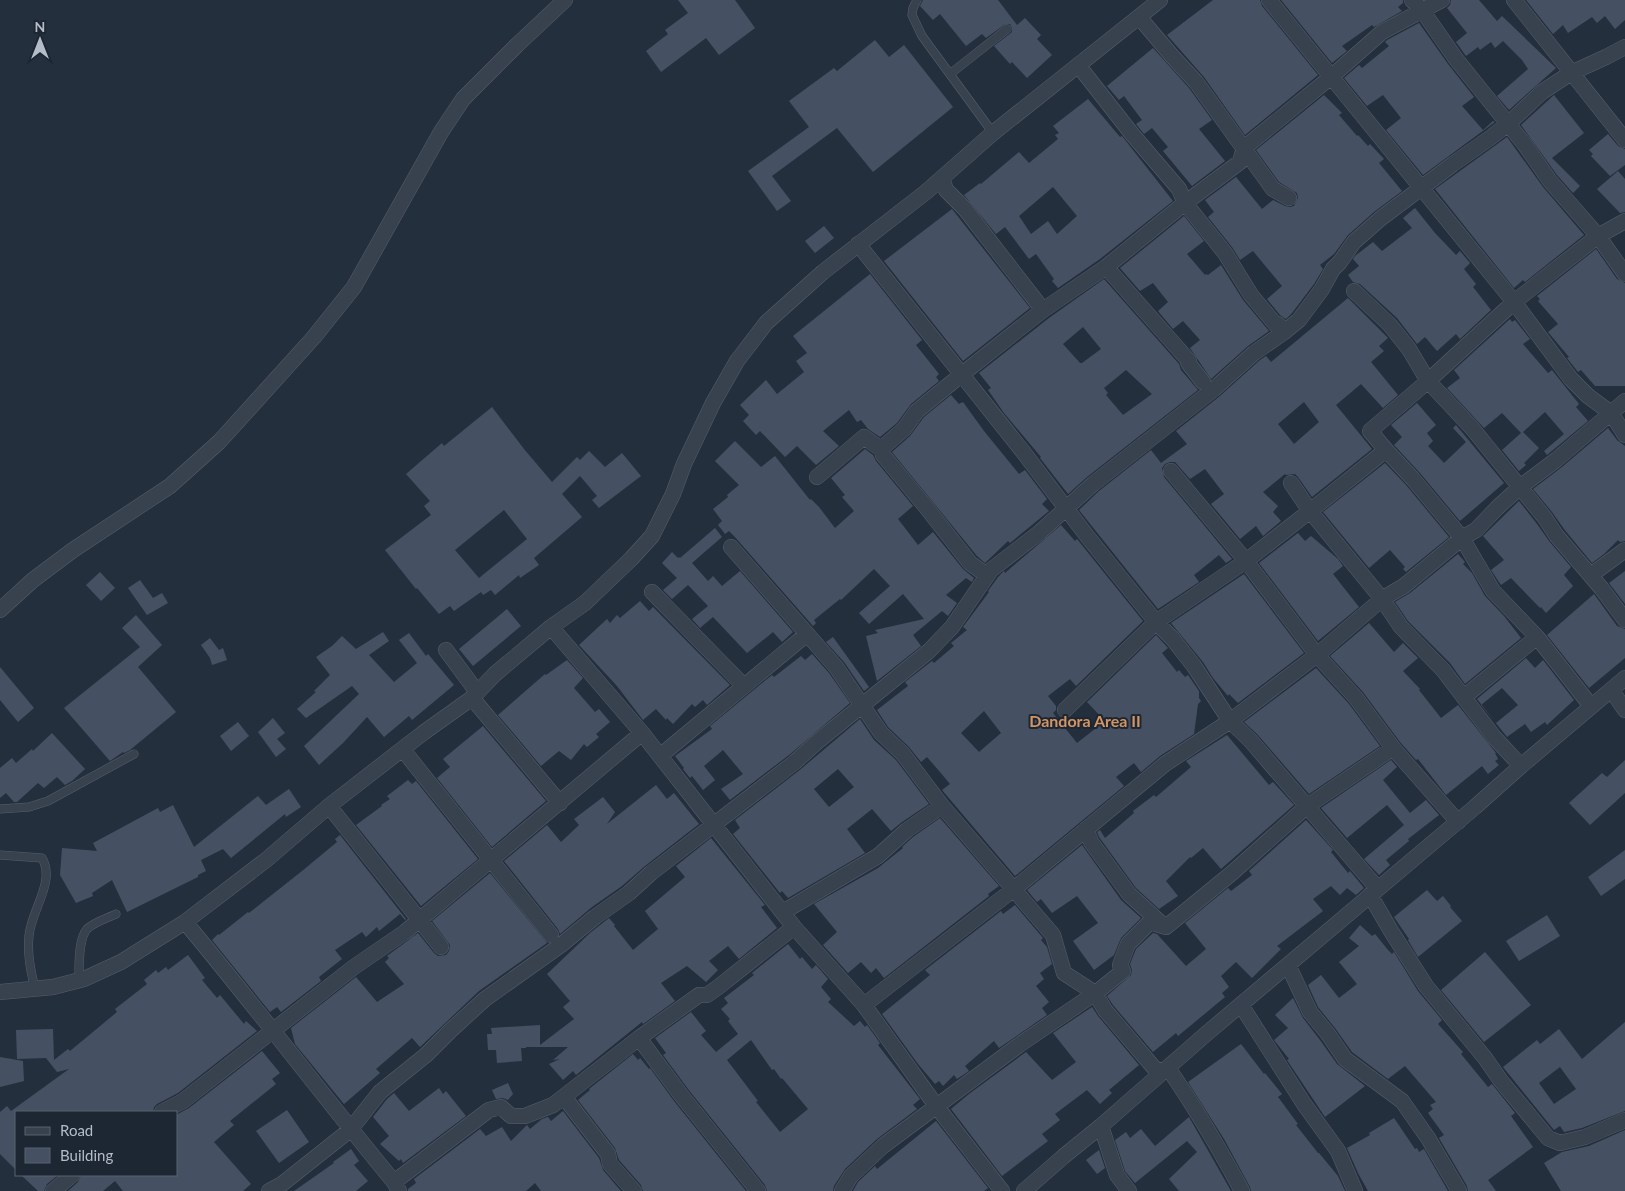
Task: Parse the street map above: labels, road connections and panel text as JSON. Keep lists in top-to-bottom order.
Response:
{
  "districts": ["Dandora Area II"],
  "legend": ["Road", "Building"],
  "north": "top"
}
